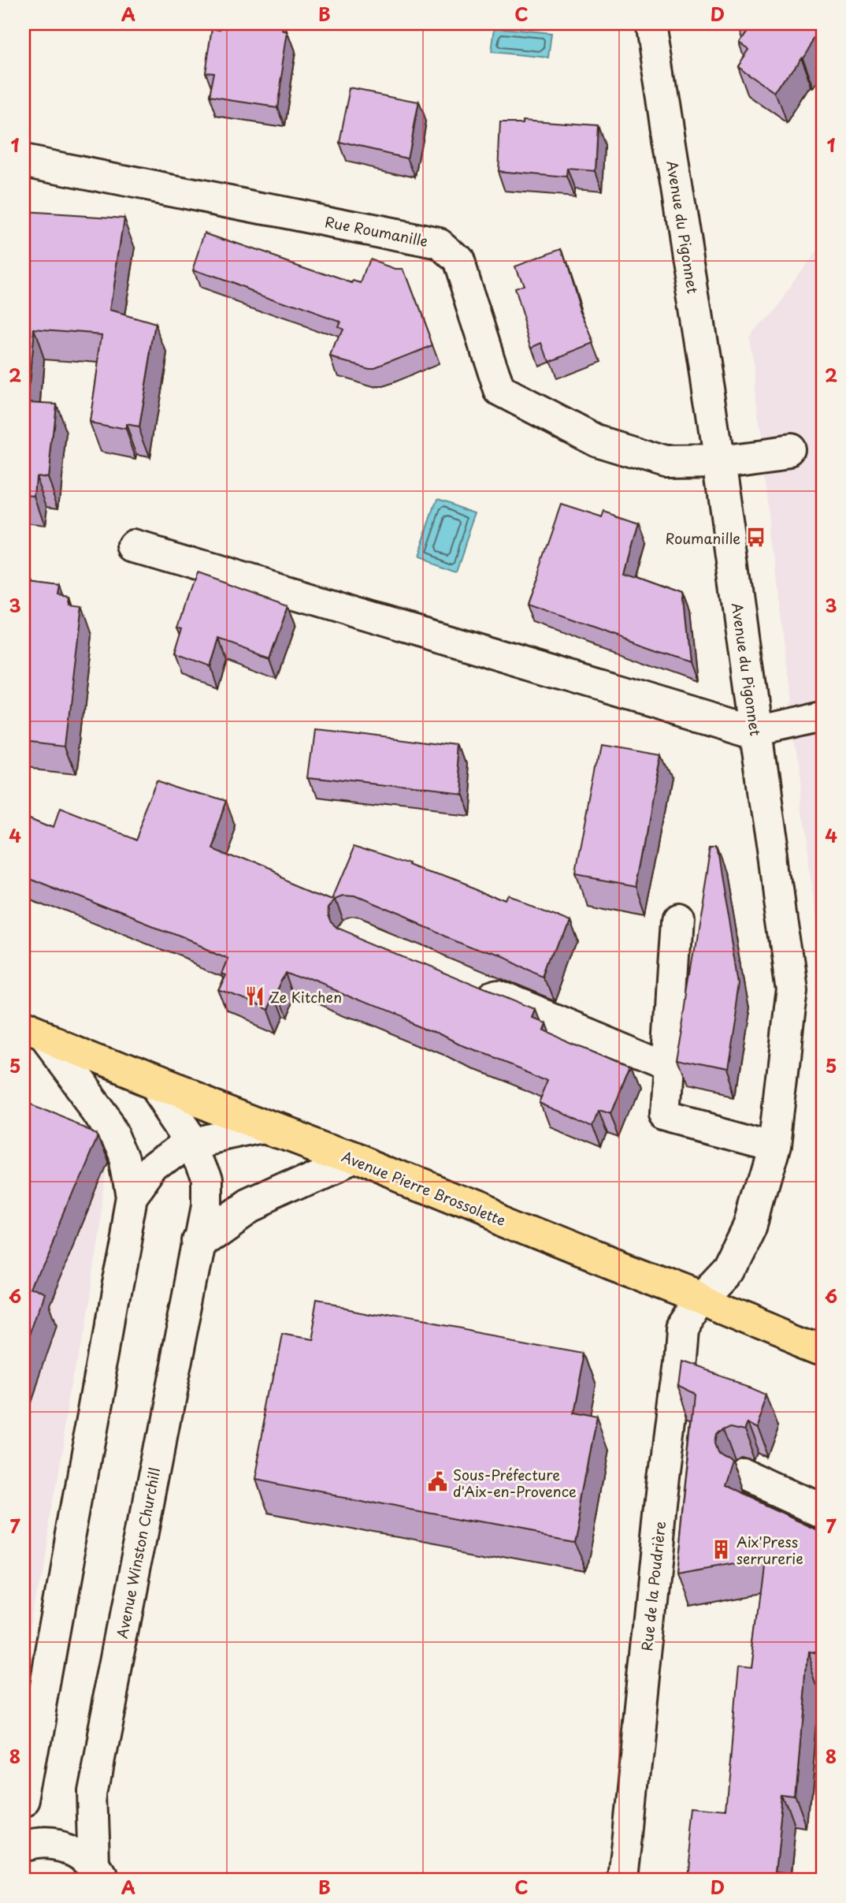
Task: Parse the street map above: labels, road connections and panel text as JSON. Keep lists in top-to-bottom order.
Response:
{
  "streets": {
    "main road": ["Avenue Pierre Brossolette"],
    "street": [
      "Avenue du Pigonnet",
      "Rue Roumanille",
      "Avenue Winston Churchill",
      "Rue de la Poudrière"
    ]
  },
  "crossings": [
    ["Avenue du Pigonnet", "Rue Roumanille"],
    ["Avenue du Pigonnet", "Avenue Pierre Brossolette"],
    ["Avenue du Pigonnet", "Rue de la Poudrière"],
    ["Avenue Pierre Brossolette", "Avenue Winston Churchill"],
    ["Avenue Pierre Brossolette", "Rue de la Poudrière"]
  ],
  "places": {
    "bus stop": ["Roumanille"],
    "restaurant": ["Ze Kitchen"],
    "public building": ["Sous-Préfecture d'Aix-en-Provence"],
    "building": ["Aix'Press serrurerie"]
  },
  "grid": {
    "columns": [
      "A",
      "B",
      "C",
      "D"
    ],
    "rows": [
      "1",
      "2",
      "3",
      "4",
      "5",
      "6",
      "7",
      "8"
    ]
  }
}
